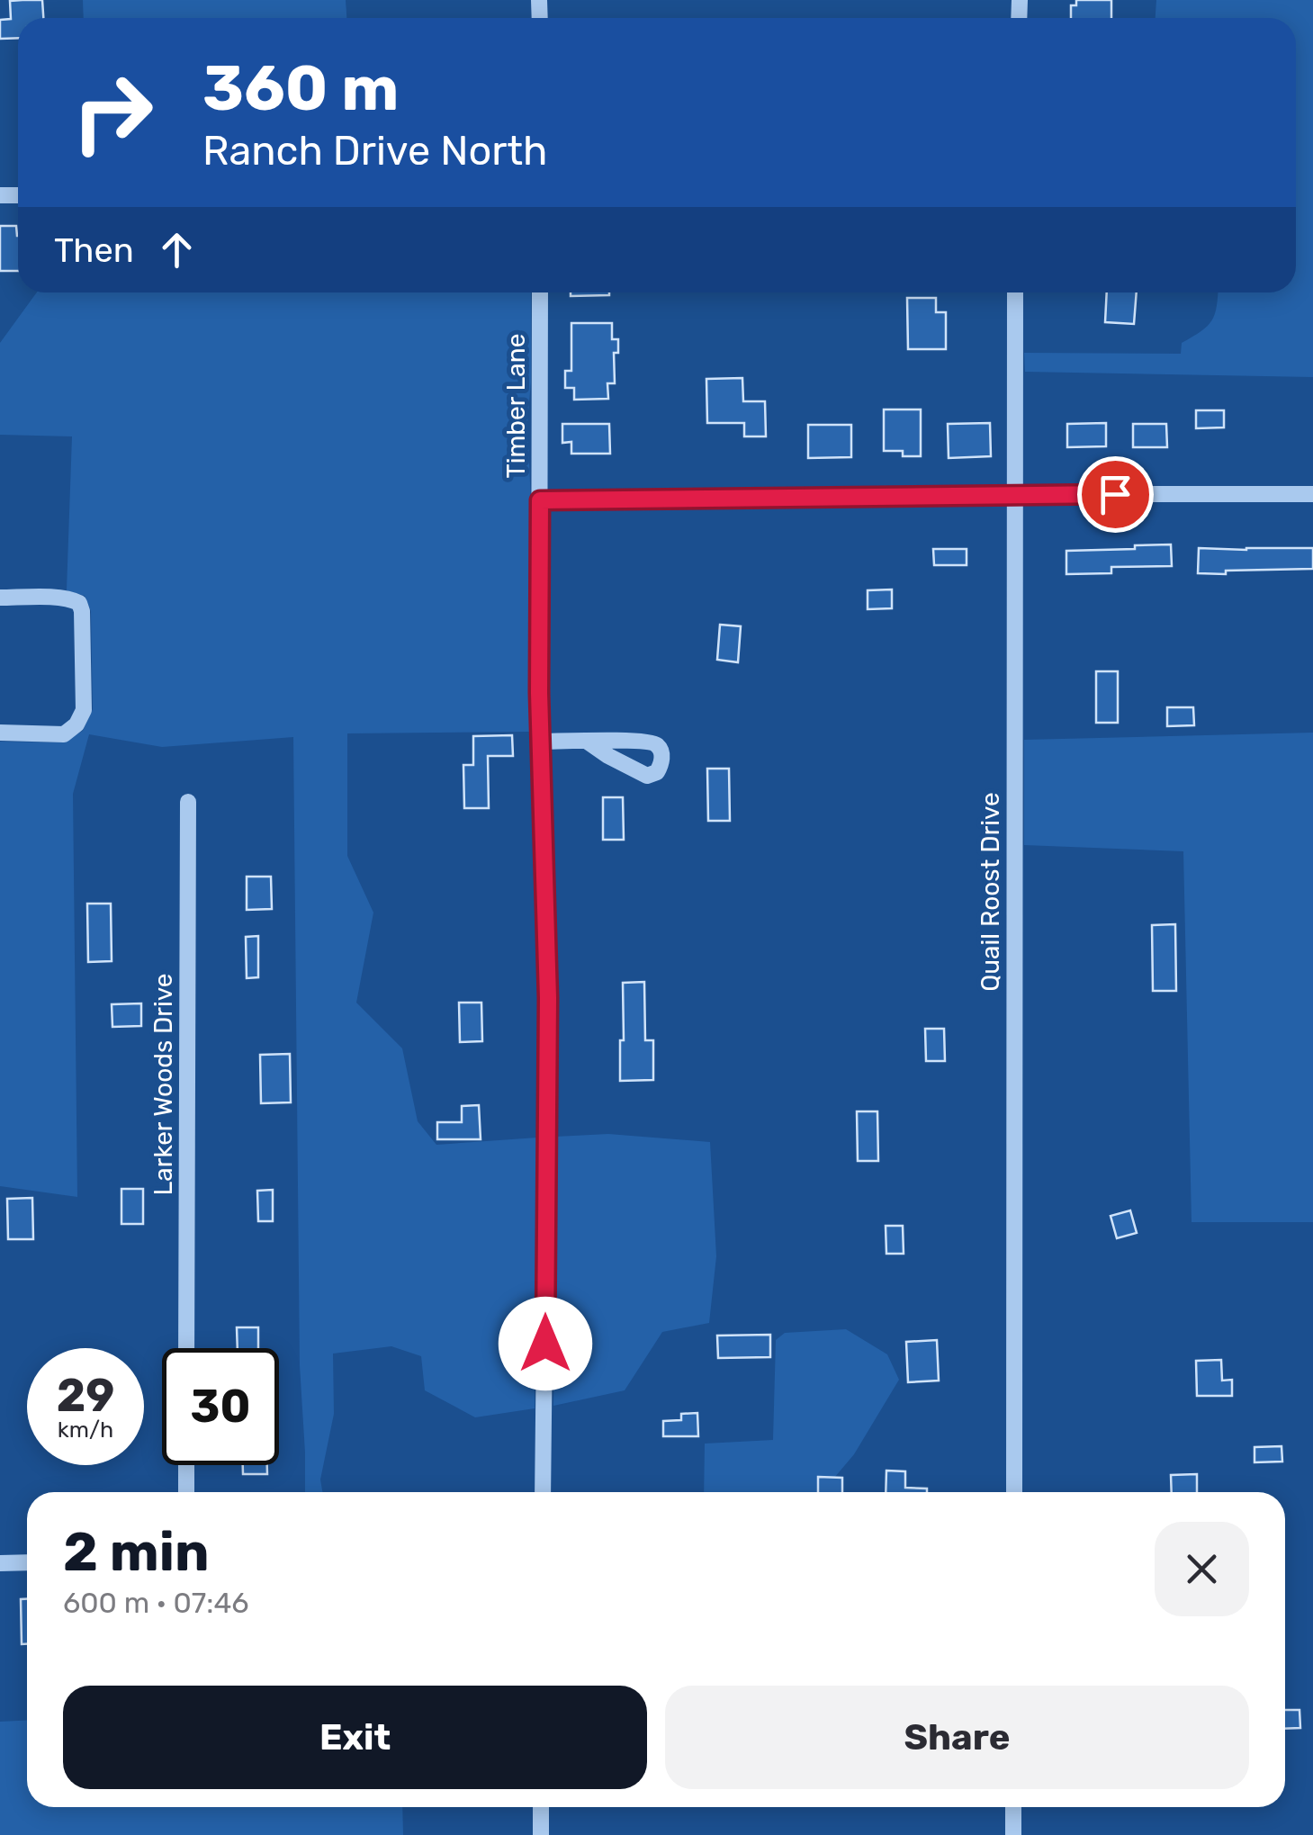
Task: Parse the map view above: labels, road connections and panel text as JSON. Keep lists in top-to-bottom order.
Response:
{
  "streets": {
    "street": ["Timber Lane", "Quail Roost Drive", "Larker Woods Drive"]
  },
  "page": {
    "turn": ["360 m", "Ranch Drive North"],
    "then": "Then",
    "speed": "29 km/h",
    "limit": "30",
    "heading": ["2 min", "600 m · 07:46"],
    "buttons": ["Exit", "Share"]
  }
}
